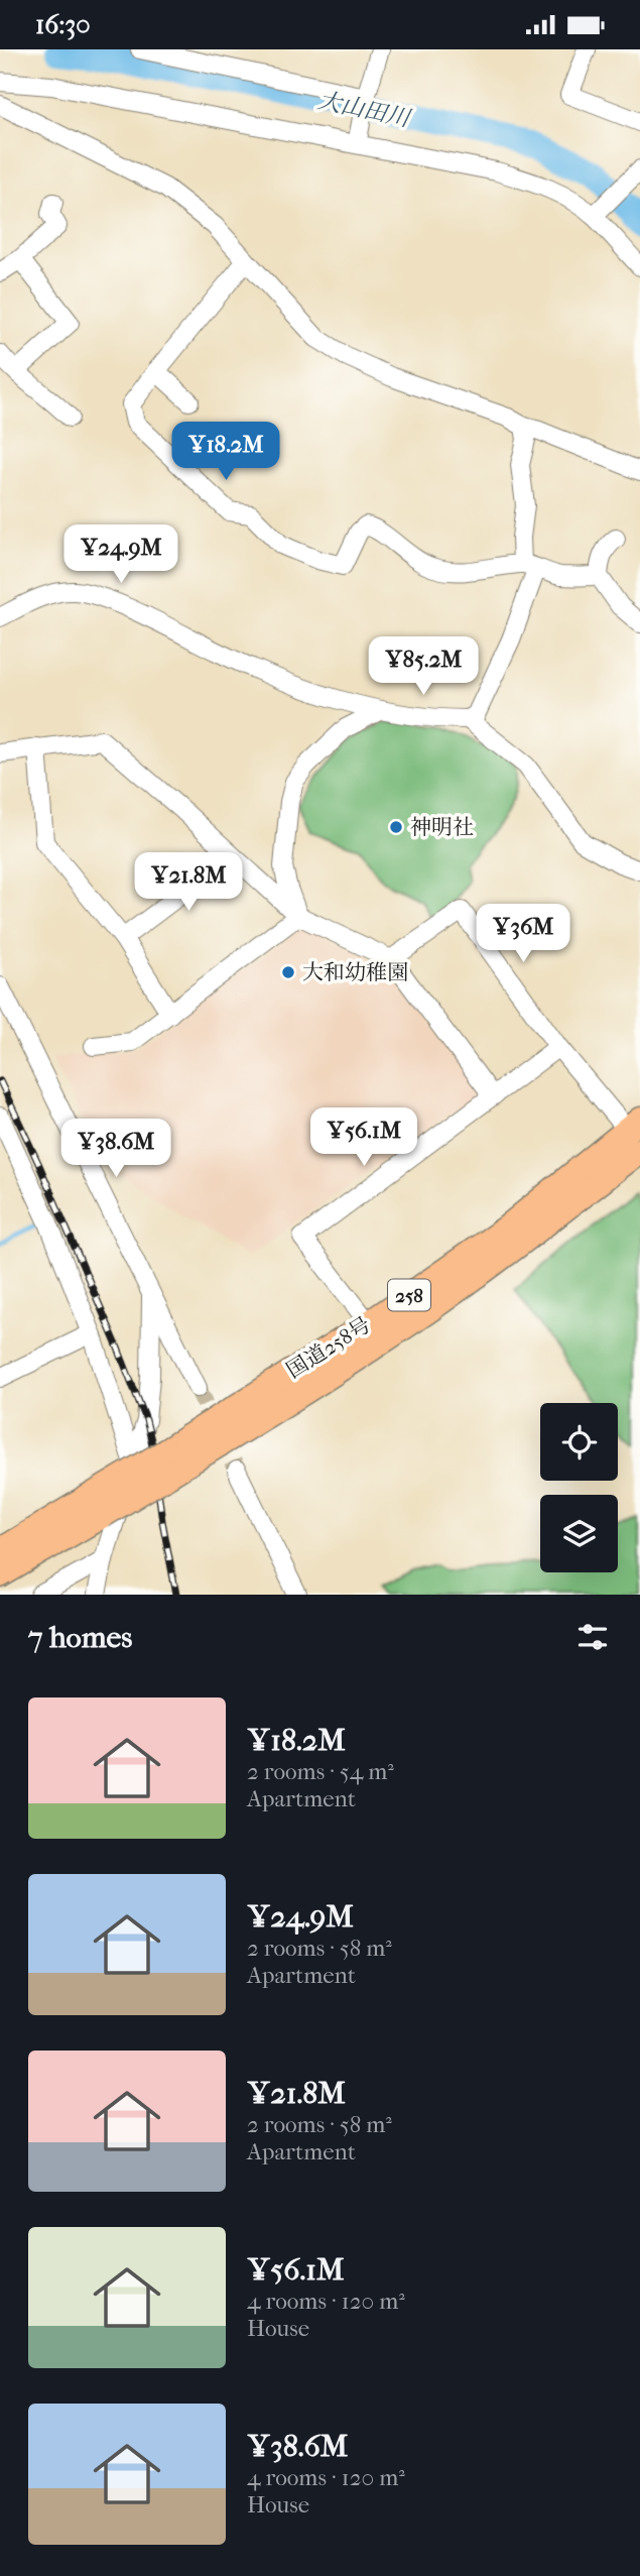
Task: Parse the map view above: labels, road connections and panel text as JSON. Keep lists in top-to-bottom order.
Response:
{
  "streets": {
    "highway": ["258", "国道258号"]
  },
  "water": ["大山田川"],
  "places": ["神明社", "大和幼稚園"],
  "page": {
    "status": "16:30",
    "price": [
      "¥18.2M",
      "¥24.9M",
      "¥85.2M",
      "¥21.8M",
      "¥36M",
      "¥56.1M",
      "¥38.6M"
    ],
    "heading": "7 homes",
    "list": [
      {
        "name": "¥18.2M",
        "note": "2 rooms · 54 m² · Apartment"
      },
      {
        "name": "¥24.9M",
        "note": "2 rooms · 58 m² · Apartment"
      },
      {
        "name": "¥21.8M",
        "note": "2 rooms · 58 m² · Apartment"
      },
      {
        "name": "¥56.1M",
        "note": "4 rooms · 120 m² · House"
      },
      {
        "name": "¥38.6M",
        "note": "4 rooms · 120 m² · House"
      }
    ]
  }
}
